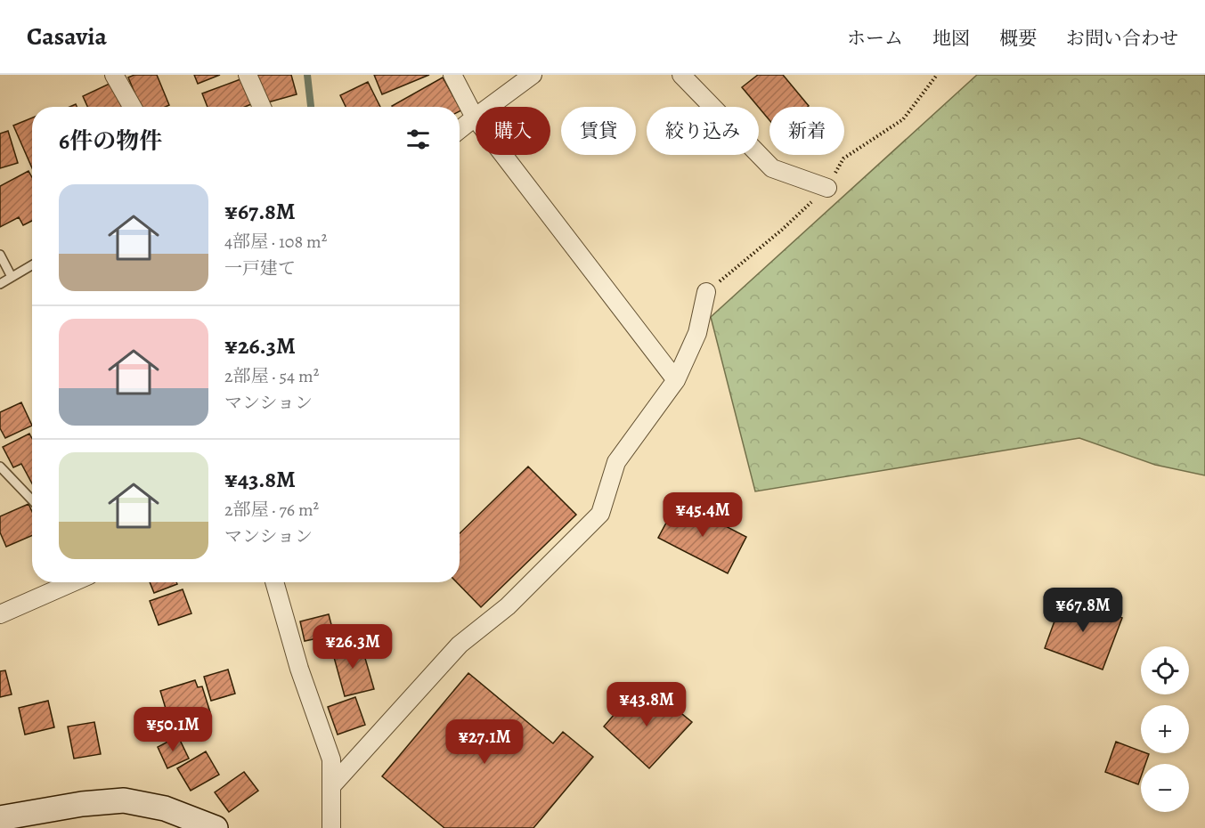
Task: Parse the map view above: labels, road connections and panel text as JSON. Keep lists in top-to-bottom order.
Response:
{
  "page": {
    "header": "Casavia",
    "nav": [
      "ホーム",
      "地図",
      "概要",
      "お問い合わせ"
    ],
    "chip": [
      "購入",
      "賃貸",
      "絞り込み",
      "新着"
    ],
    "heading": "6件の物件",
    "list": [
      {
        "name": "¥67.8M",
        "note": "4部屋 · 108 m² · 一戸建て"
      },
      {
        "name": "¥26.3M",
        "note": "2部屋 · 54 m² · マンション"
      },
      {
        "name": "¥43.8M",
        "note": "2部屋 · 76 m² · マンション"
      }
    ],
    "price": [
      "¥45.4M",
      "¥67.8M",
      "¥26.3M",
      "¥43.8M",
      "¥50.1M",
      "¥27.1M"
    ],
    "map_buttons": ["+", "−"]
  }
}
